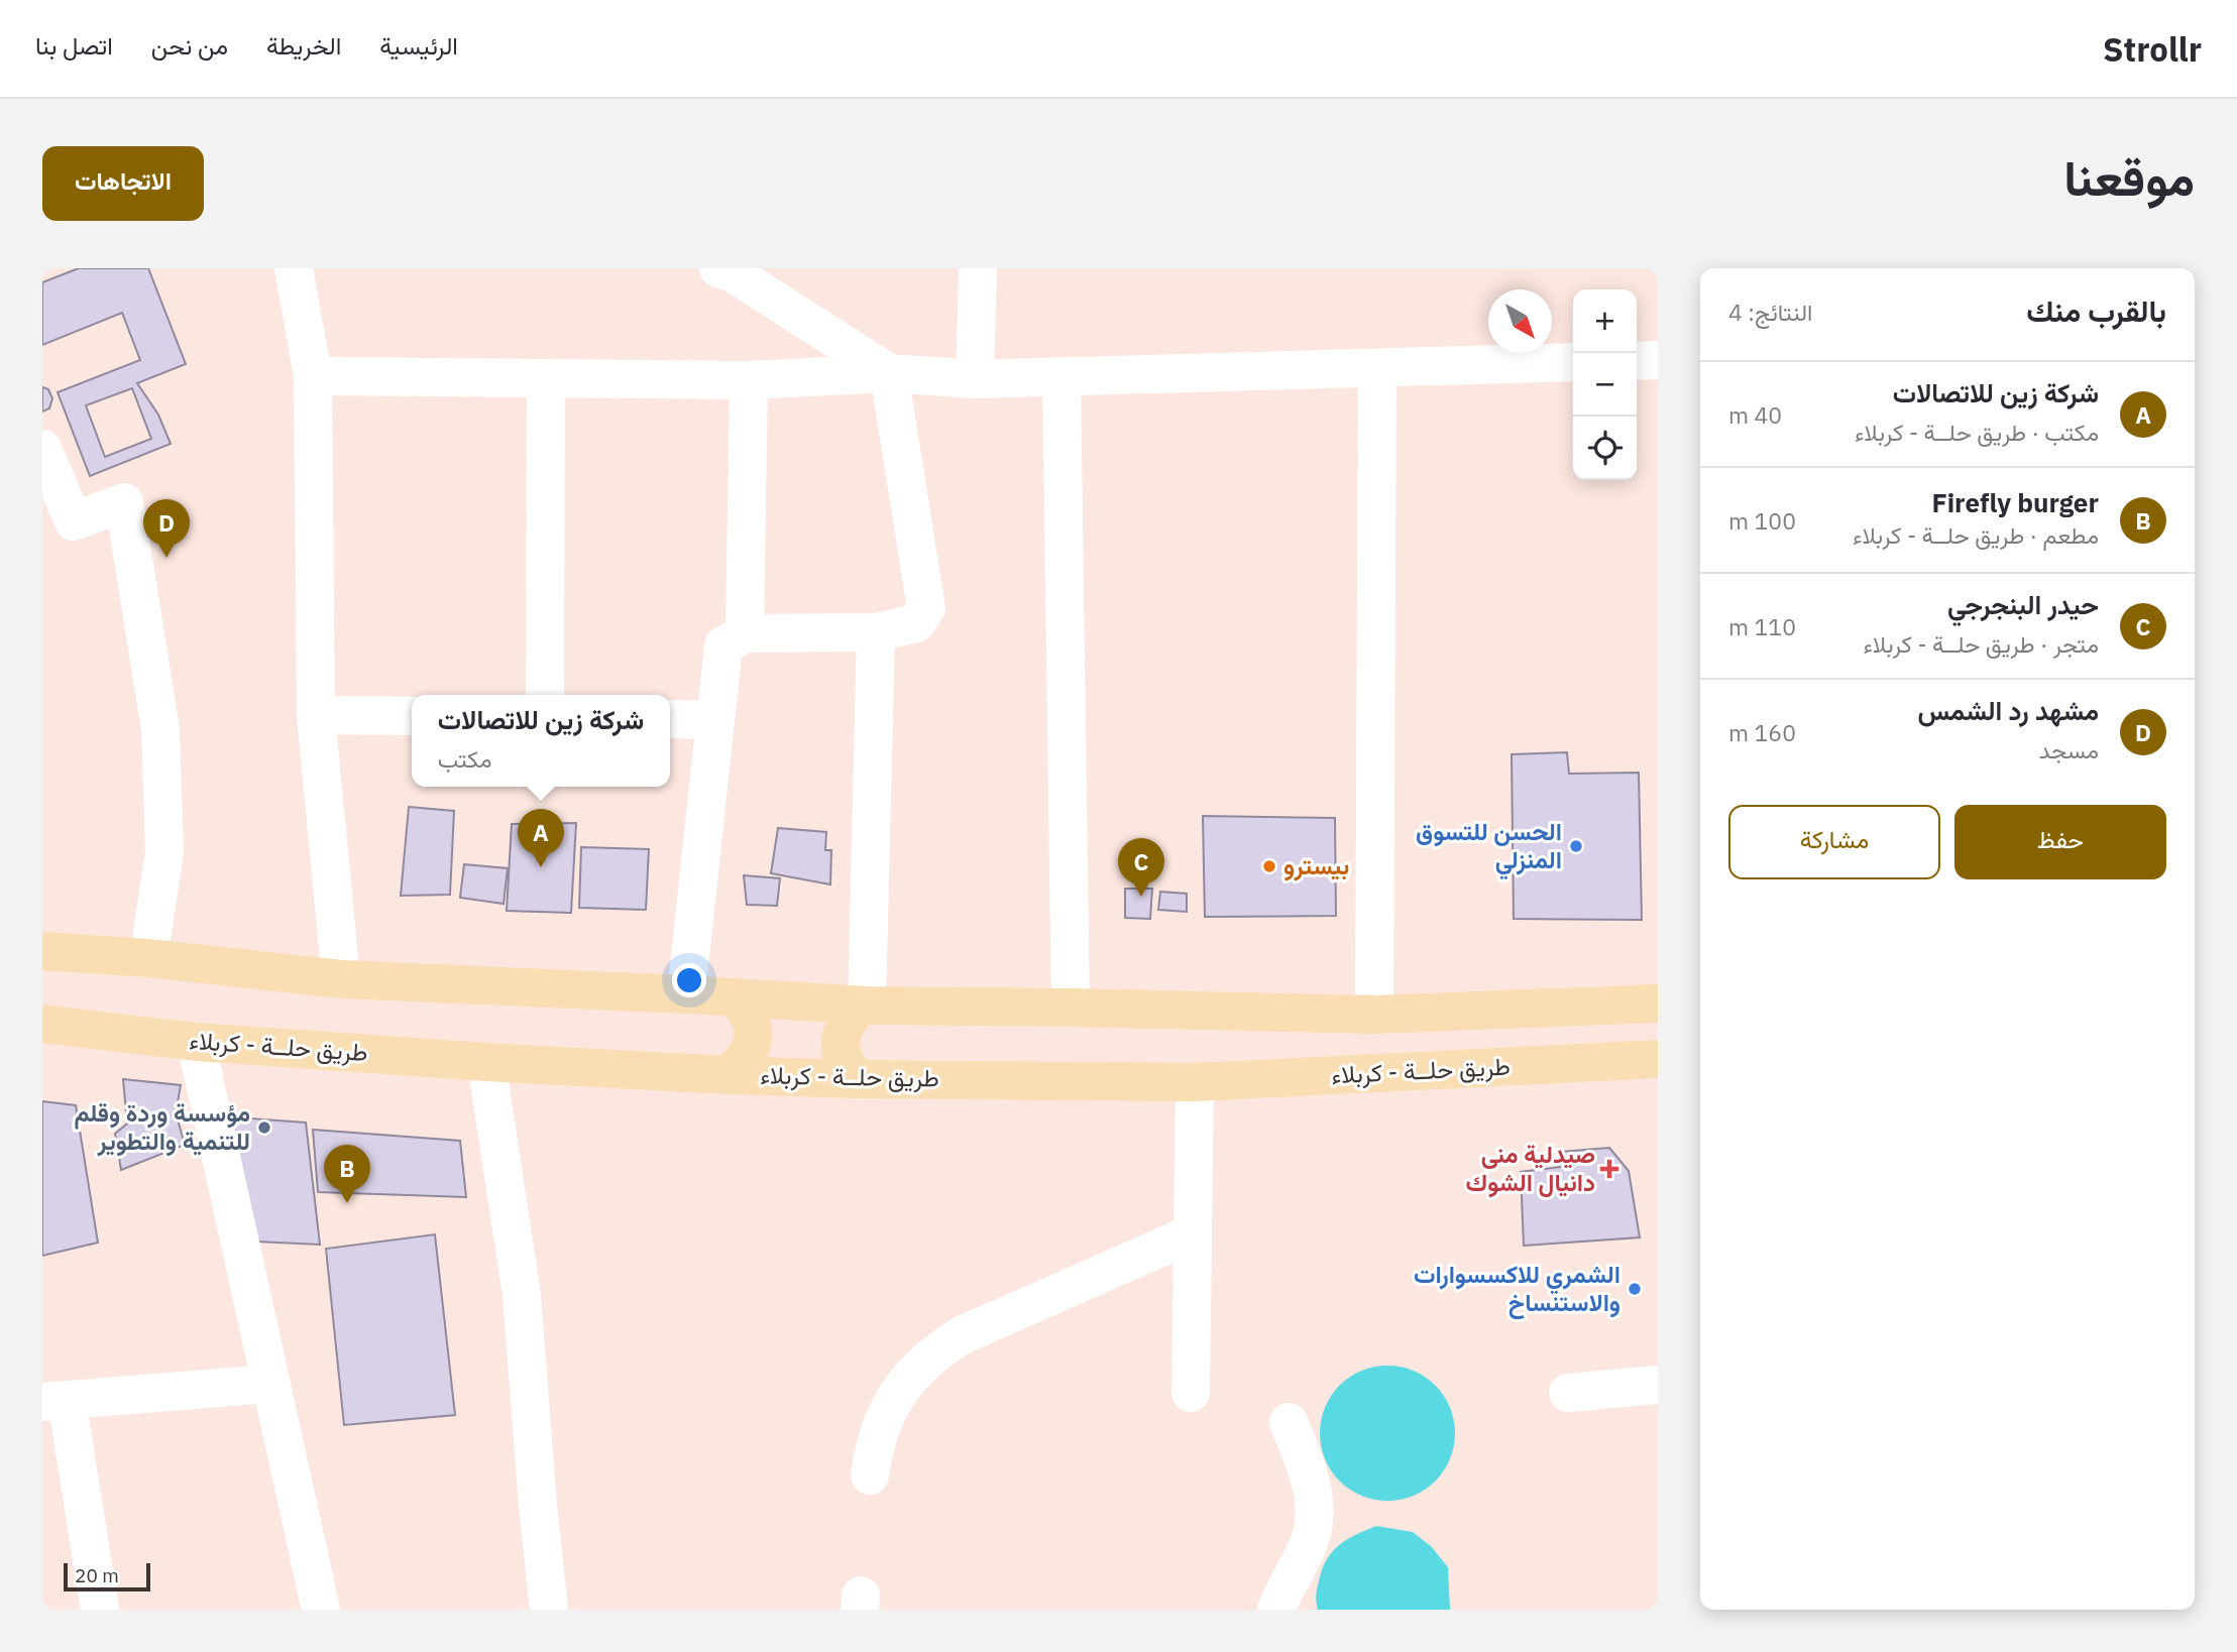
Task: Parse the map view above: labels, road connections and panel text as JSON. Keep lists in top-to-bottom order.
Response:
{
  "streets": {
    "main road": ["طريق حلــة - كربلاء"]
  },
  "places": {
    "other": [
      "الحسن للتسوق المنزلي",
      "بيسترو",
      "مؤسسة وردة وقلم للتنمية والتطوير",
      "الشمري للاكسسوارات والاستنساخ"
    ],
    "health": ["صيدلية منى دانيال الشوك"]
  },
  "scale_bar": "20 m",
  "north": "bottom right",
  "page": {
    "header": "Strollr",
    "nav": [
      "الرئيسية",
      "الخريطة",
      "من نحن",
      "اتصل بنا"
    ],
    "title": "موقعنا",
    "buttons": [
      "الاتجاهات",
      ["حفظ", "مشاركة"]
    ],
    "heading": ["بالقرب منك", "النتائج: 4"],
    "map_buttons": ["+", "−"],
    "list": [
      {
        "mark": "A",
        "name": "شركة زين للاتصالات",
        "note": "مكتب · طريق حلــة - كربلاء",
        "value": "40 m"
      },
      {
        "mark": "B",
        "name": "Firefly burger",
        "note": "مطعم · طريق حلــة - كربلاء",
        "value": "100 m"
      },
      {
        "mark": "C",
        "name": "حيدر البنجرجي",
        "note": "متجر · طريق حلــة - كربلاء",
        "value": "110 m"
      },
      {
        "mark": "D",
        "name": "مشهد رد الشمس",
        "note": "مسجد",
        "value": "160 m"
      }
    ],
    "pins": [
      "D",
      "A",
      "C",
      "B"
    ],
    "popup": ["شركة زين للاتصالات", "مكتب"],
    "scale": "20 m"
  }
}
